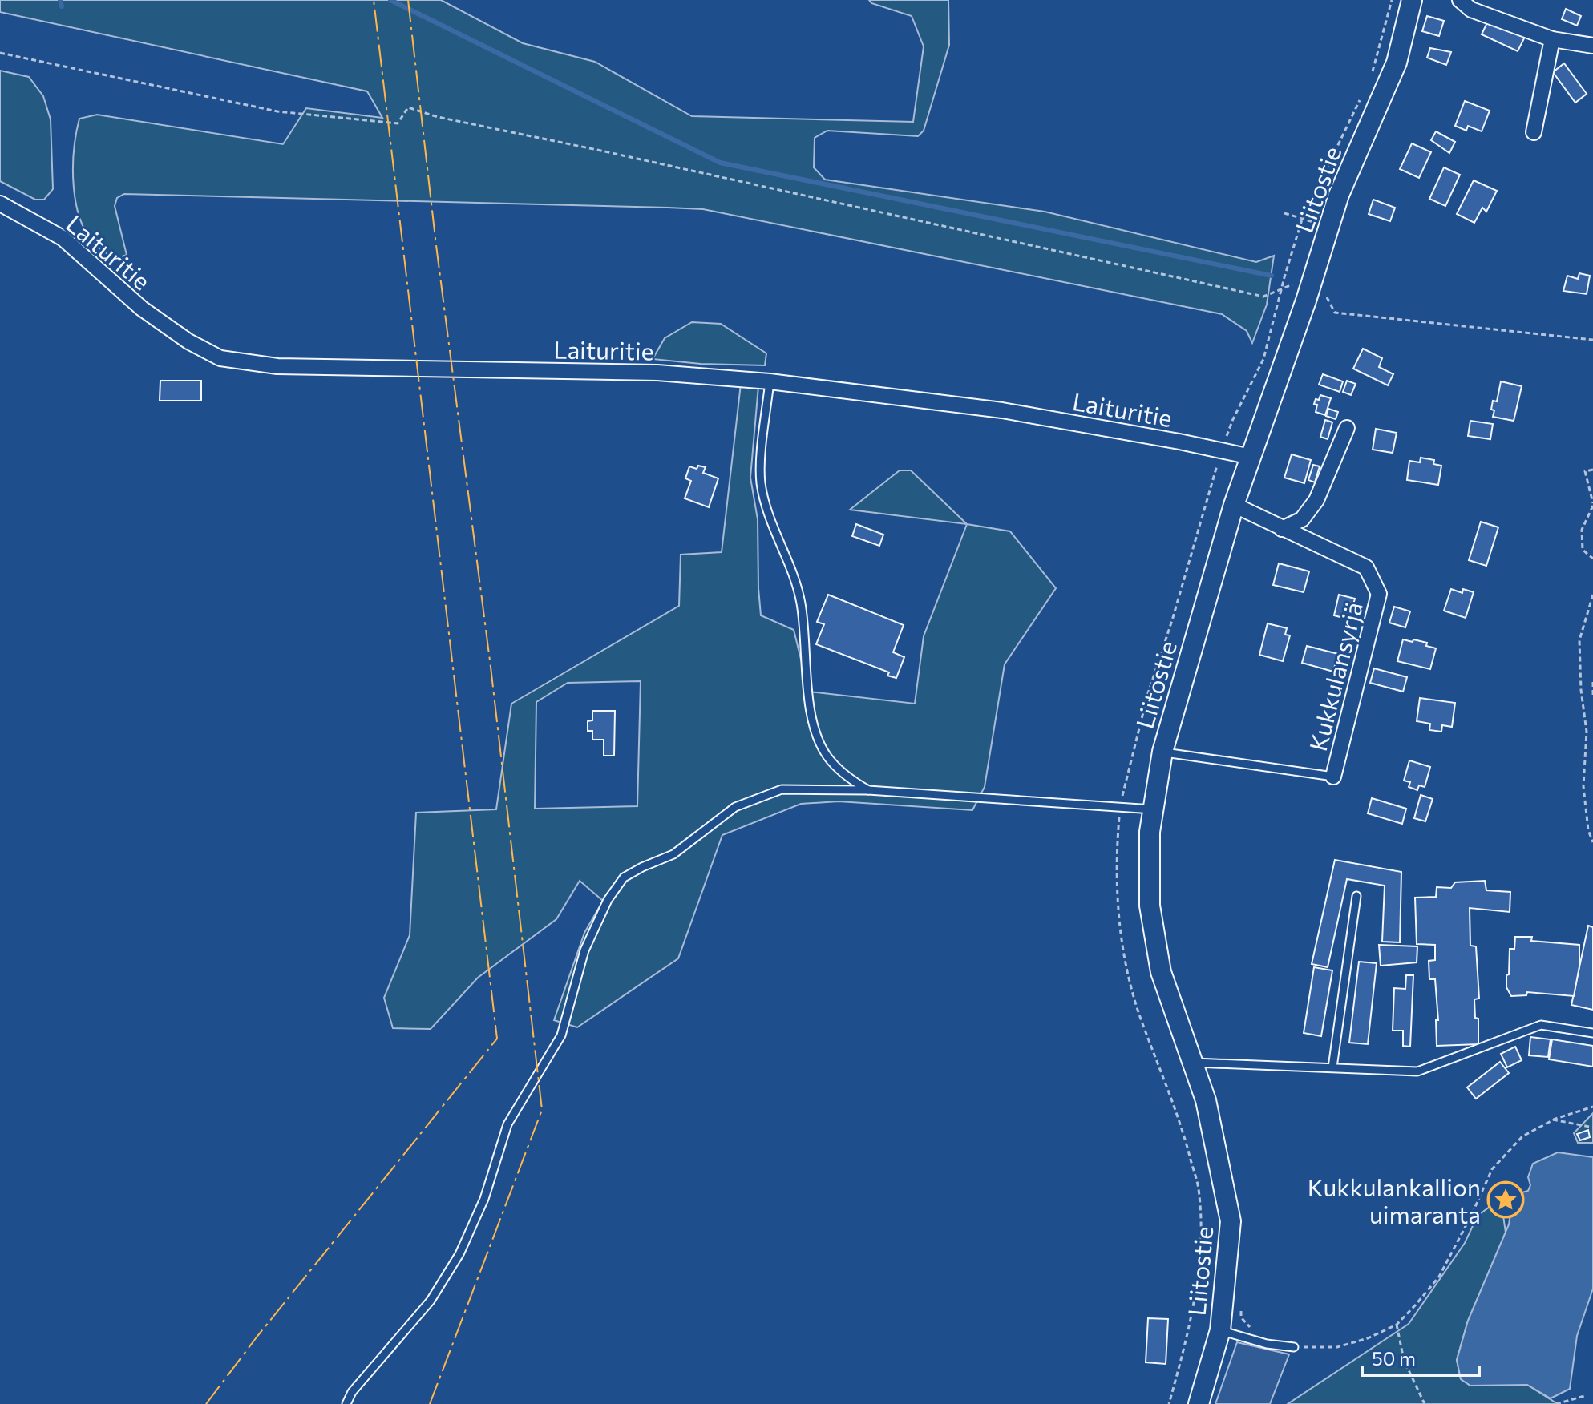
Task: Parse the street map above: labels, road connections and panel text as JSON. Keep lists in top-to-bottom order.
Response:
{
  "streets": {
    "street": ["Liitostie", "Laituritie", "Kukkulansyrjä"]
  },
  "crossings": [
    ["Liitostie", "Laituritie"],
    ["Liitostie", "Kukkulansyrjä"]
  ],
  "places": {
    "place": ["Kukkulankallion uimaranta"]
  },
  "scale_bar": "50 m"
}
